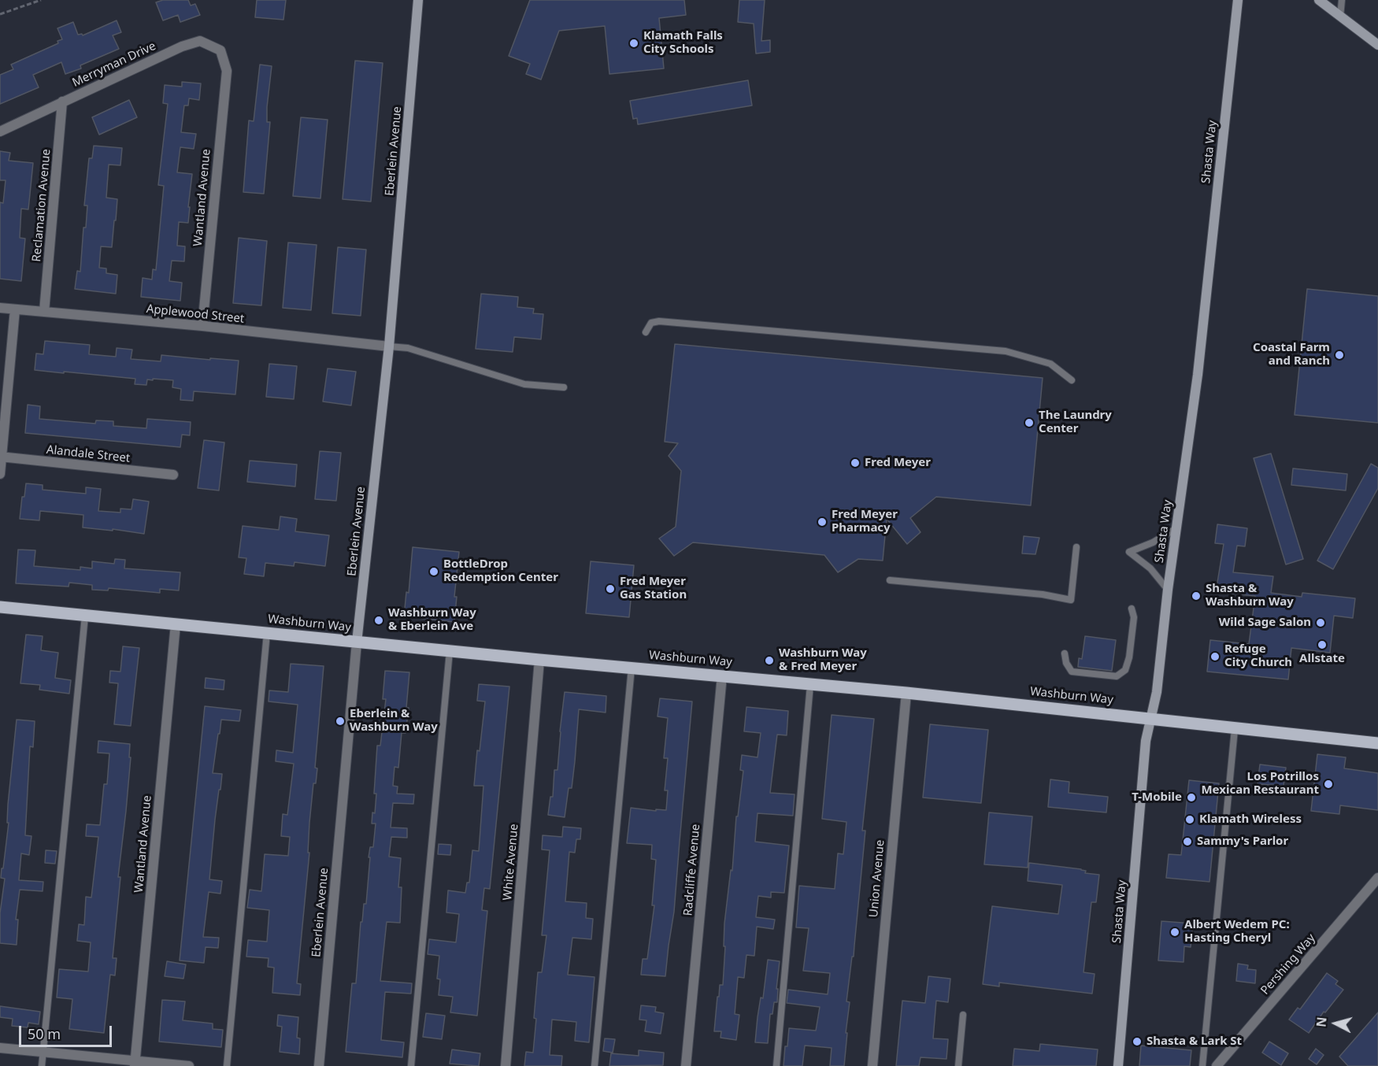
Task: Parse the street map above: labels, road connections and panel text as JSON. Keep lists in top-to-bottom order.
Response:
{
  "streets": {
    "main road": ["Eberlein Avenue", "Shasta Way", "Washburn Way"],
    "street": [
      "Merryman Drive",
      "Wantland Avenue",
      "Reclamation Avenue",
      "Applewood Street",
      "Alandale Street",
      "White Avenue",
      "Radcliffe Avenue",
      "Union Avenue",
      "Pershing Way"
    ]
  },
  "crossings": [
    ["Merryman Drive", "Wantland Avenue"],
    ["Merryman Drive", "Reclamation Avenue"],
    ["Eberlein Avenue", "Applewood Street"],
    ["Eberlein Avenue", "Washburn Way"],
    ["Shasta Way", "Washburn Way"],
    ["Wantland Avenue", "Applewood Street"],
    ["Wantland Avenue", "Washburn Way"],
    ["Reclamation Avenue", "Applewood Street"],
    ["Washburn Way", "White Avenue"],
    ["Washburn Way", "Radcliffe Avenue"],
    ["Washburn Way", "Union Avenue"]
  ],
  "places": [
    "Klamath Falls City Schools",
    "Coastal Farm and Ranch",
    "The Laundry Center",
    "Fred Meyer",
    "Fred Meyer Pharmacy",
    "BottleDrop Redemption Center",
    "Fred Meyer Gas Station",
    "Shasta & Washburn Way",
    "Washburn Way & Eberlein Ave",
    "Wild Sage Salon",
    "Allstate",
    "Refuge City Church",
    "Washburn Way & Fred Meyer",
    "Eberlein & Washburn Way",
    "Los Potrillos Mexican Restaurant",
    "T-Mobile",
    "Klamath Wireless",
    "Sammy's Parlor",
    "Albert Wedem PC: Hasting Cheryl",
    "Shasta & Lark St"
  ],
  "scale_bar": "50 m",
  "north": "left"
}
